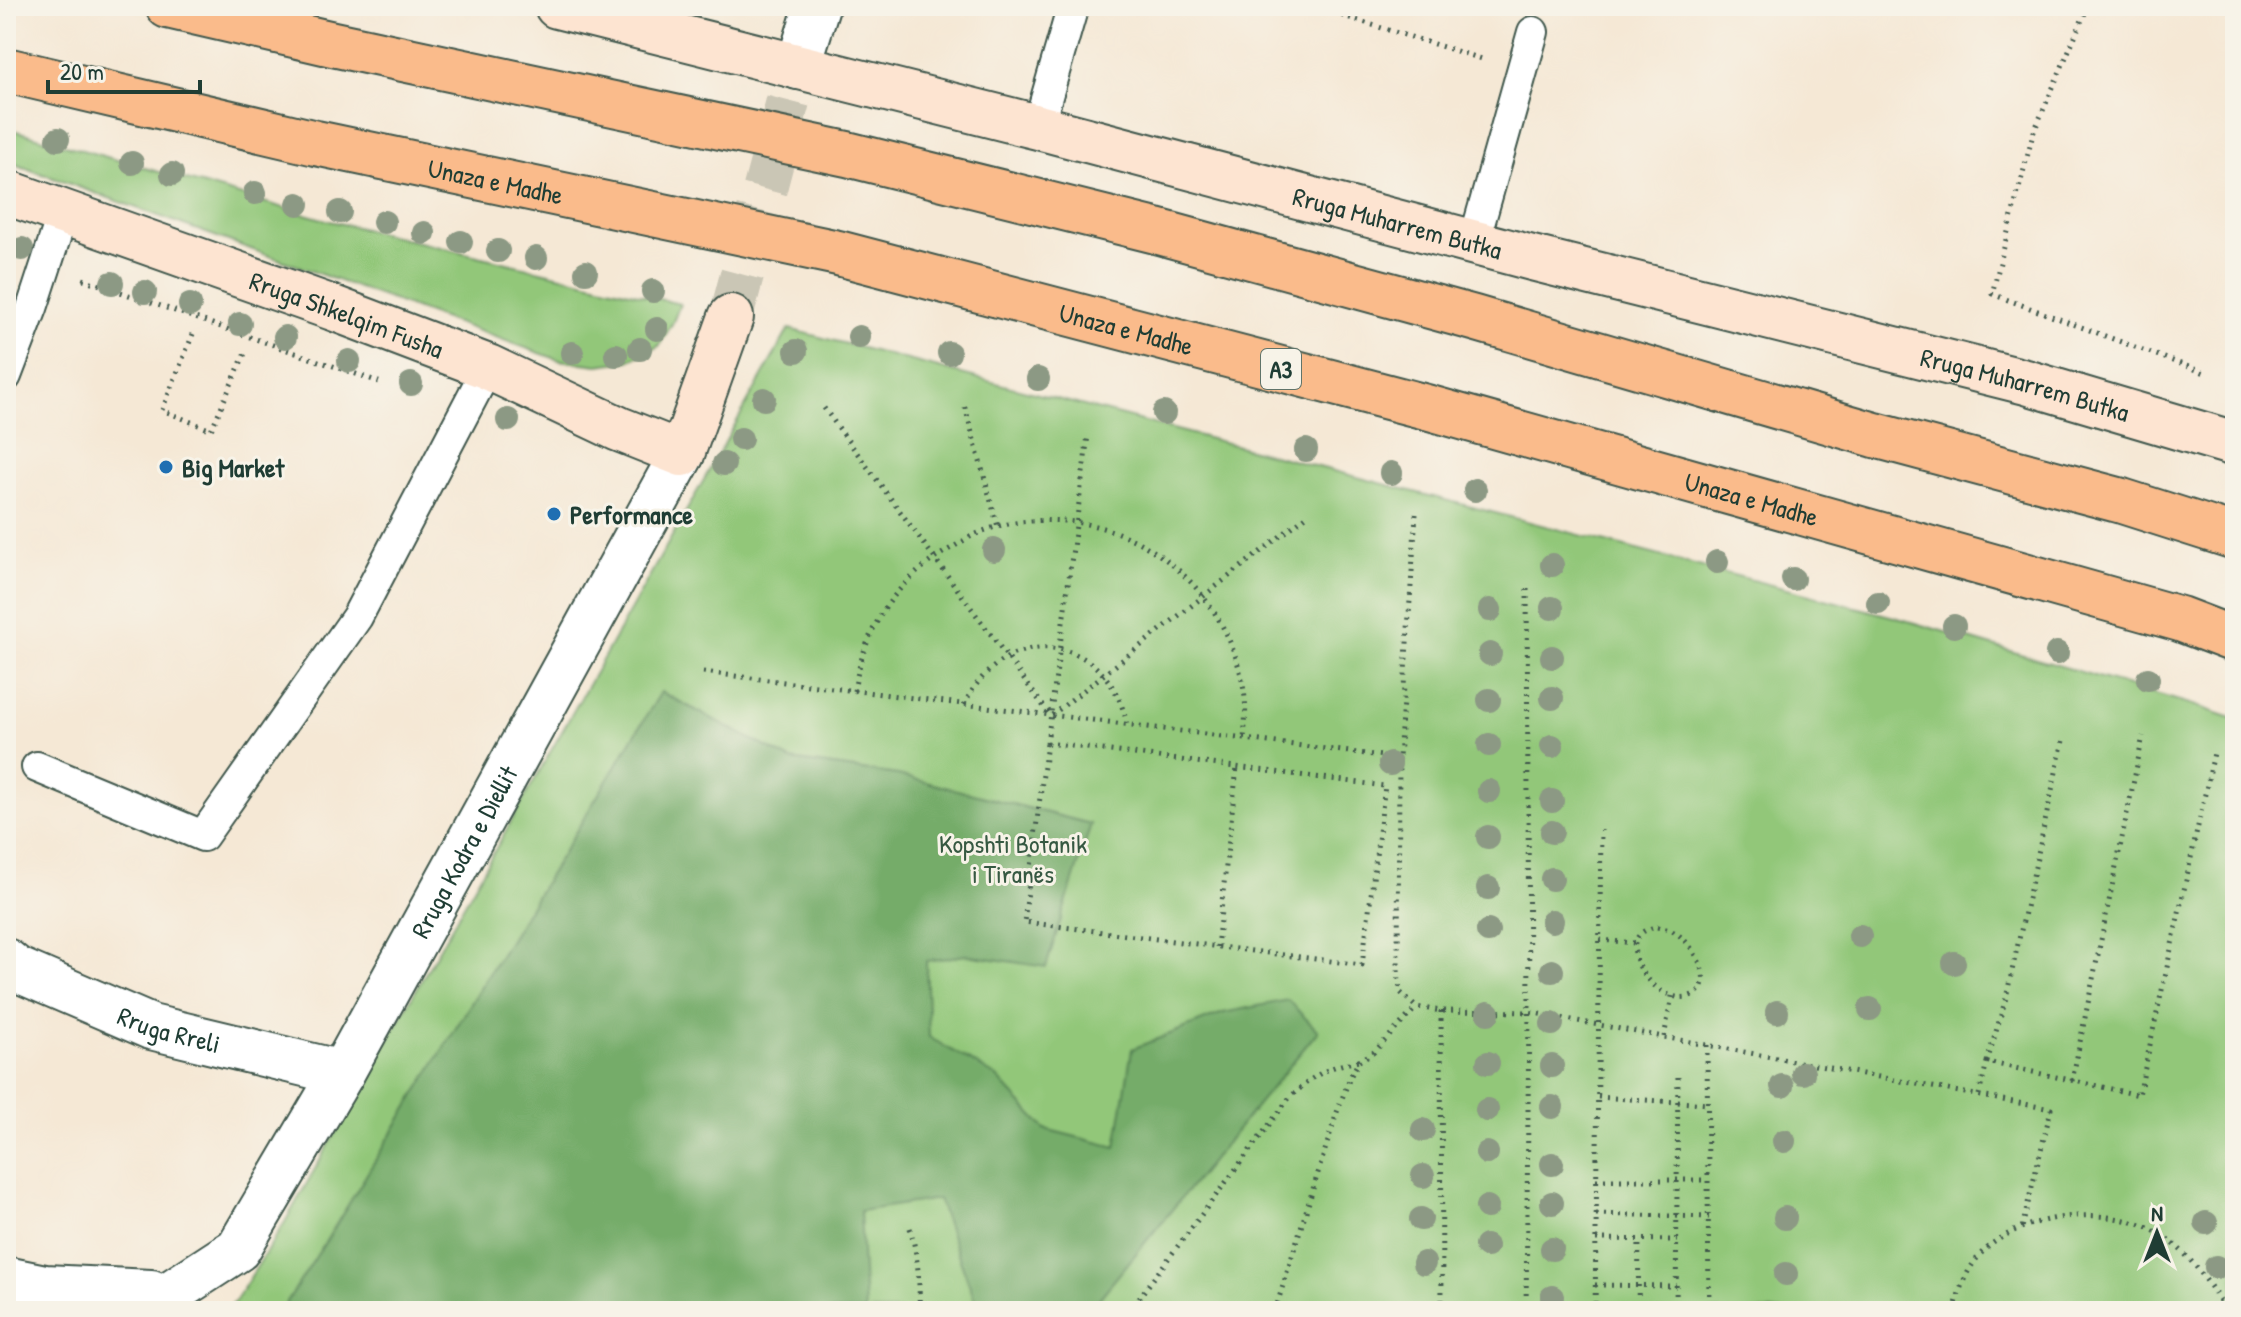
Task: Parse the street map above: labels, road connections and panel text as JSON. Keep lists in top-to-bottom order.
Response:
{
  "streets": {
    "highway": ["Unaza e Madhe", "A3"],
    "main road": ["Rruga Muharrem Butka", "Rruga Shkelqim Fusha", "Rruga Kodra e Diellit"],
    "street": ["Rruga Rreli"]
  },
  "crossings": [
    ["Rruga Shkelqim Fusha", "Rruga Kodra e Diellit"],
    ["Rruga Kodra e Diellit", "Rruga Rreli"]
  ],
  "parks": ["Kopshti Botanik i Tiranës"],
  "places": ["Big Market", "Performance"],
  "scale_bar": "20 m",
  "north": "top"
}
